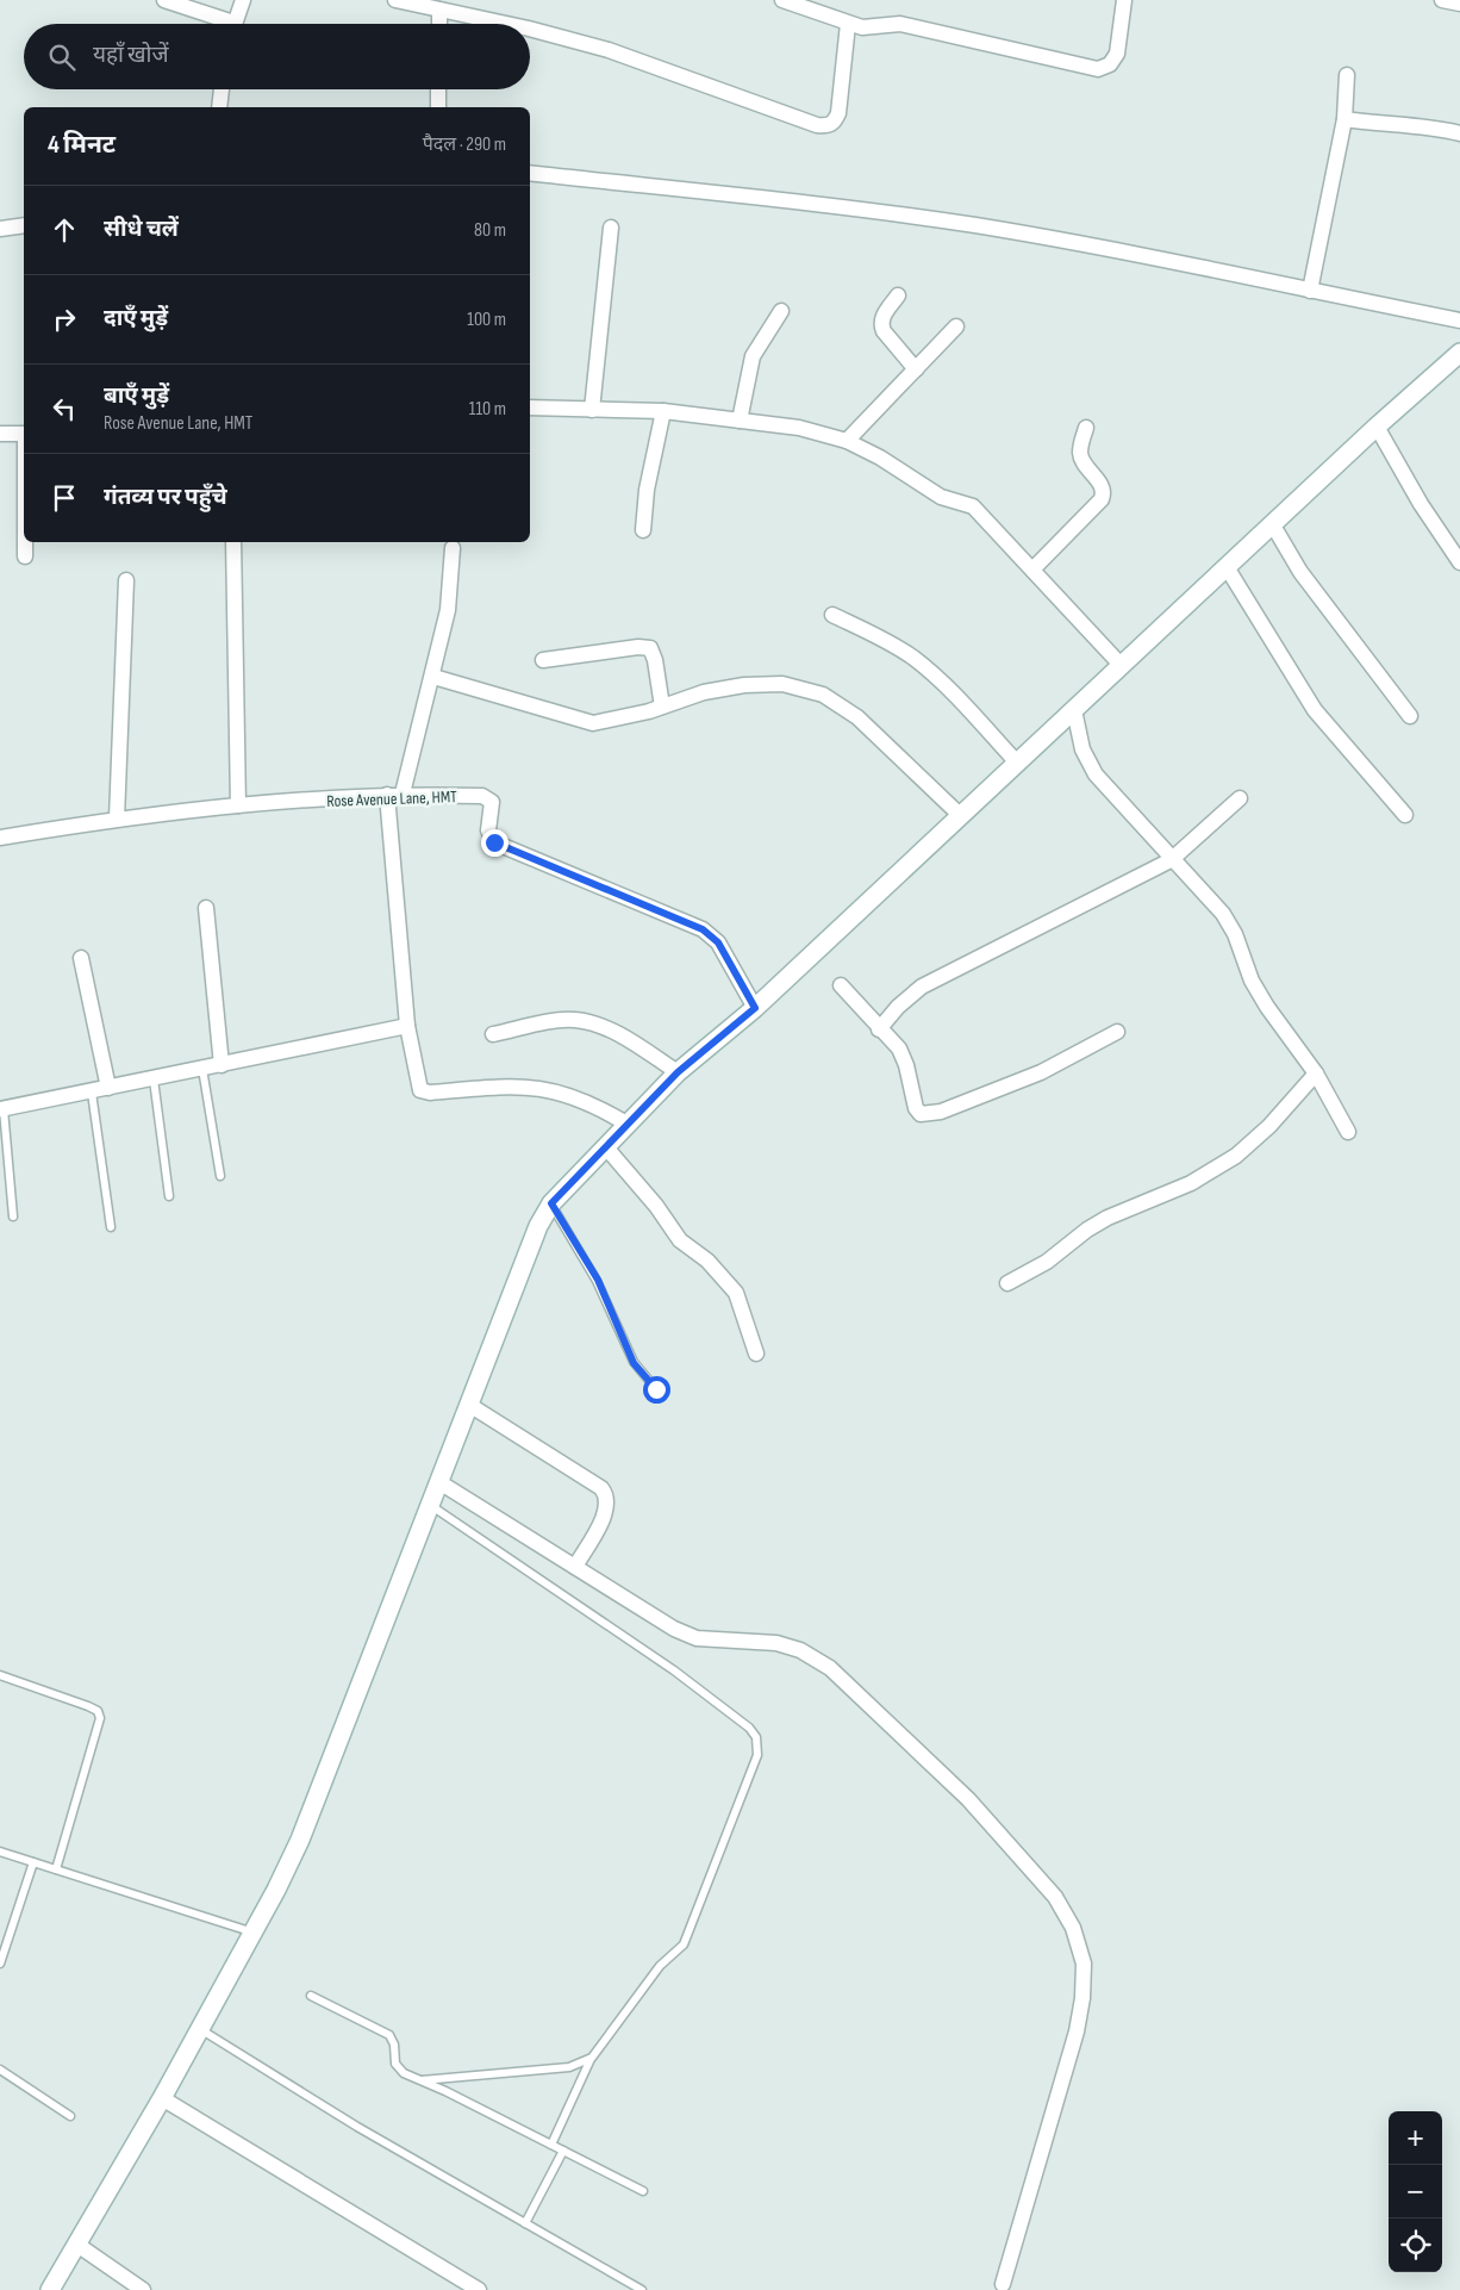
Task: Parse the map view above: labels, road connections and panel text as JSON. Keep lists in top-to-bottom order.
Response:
{
  "streets": {
    "street": ["Rose Avenue Lane, HMT"]
  },
  "page": {
    "search": "यहाँ खोजें",
    "heading": ["4 मिनट", "पैदल · 290 m"],
    "list": [
      ["सीधे चलें", "80 m"],
      ["दाएँ मुड़ें", "100 m"],
      ["बाएँ मुड़ें", "Rose Avenue Lane, HMT", "110 m"],
      "गंतव्य पर पहुँचे"
    ],
    "map_buttons": ["+", "−"]
  }
}
